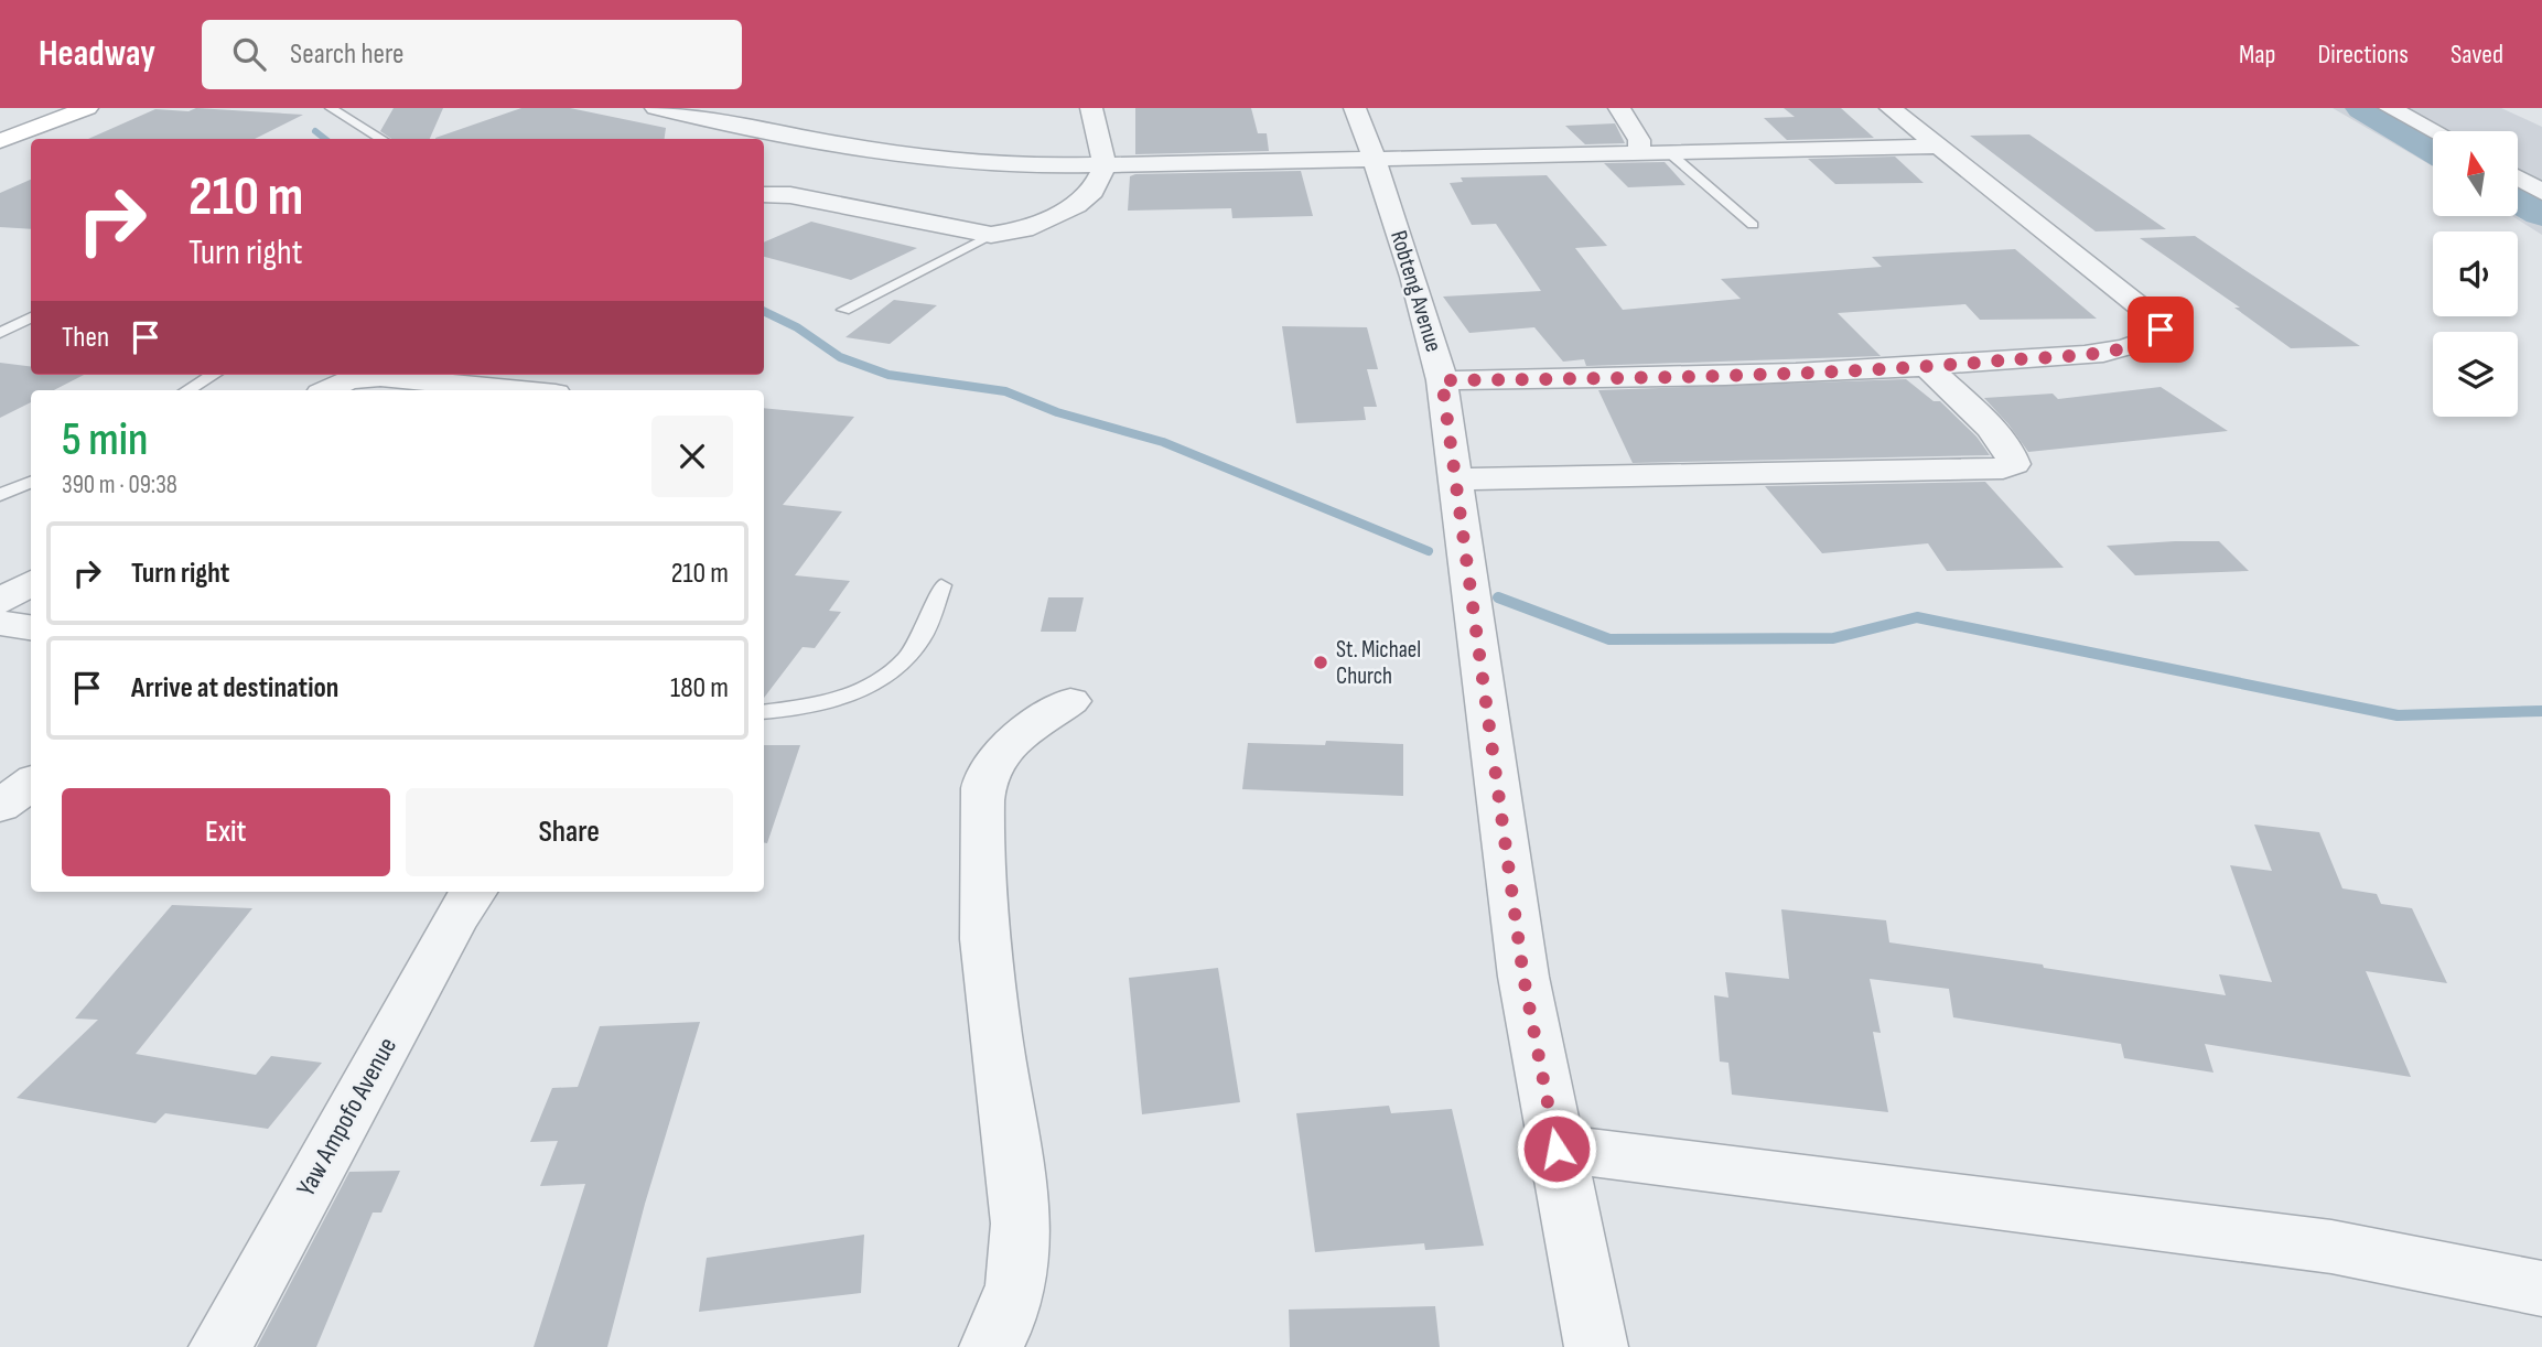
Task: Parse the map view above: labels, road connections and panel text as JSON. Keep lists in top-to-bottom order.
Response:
{
  "streets": {
    "street": ["Robteng Avenue", "Yaw Ampofo Avenue"]
  },
  "places": ["St. Michael Church"],
  "north": "top",
  "page": {
    "header": "Headway",
    "search": "Search here",
    "nav": ["Map", "Directions", "Saved"],
    "turn": ["210 m", "Turn right"],
    "then": "Then",
    "heading": ["5 min", "390 m · 09:38"],
    "list": [
      {
        "name": "Turn right",
        "value": "210 m"
      },
      {
        "name": "Arrive at destination",
        "value": "180 m"
      }
    ],
    "buttons": ["Exit", "Share"]
  }
}
